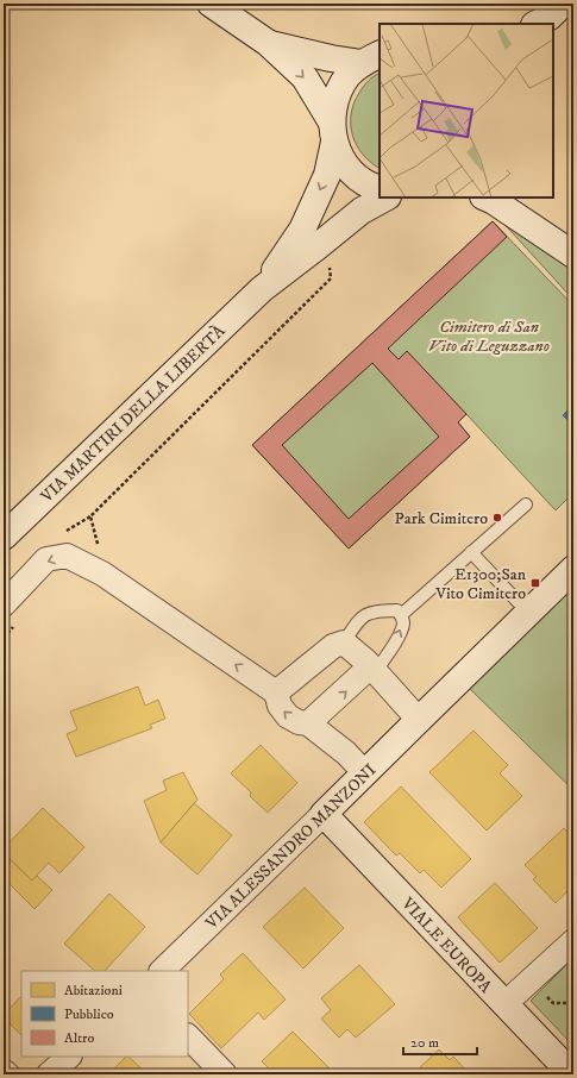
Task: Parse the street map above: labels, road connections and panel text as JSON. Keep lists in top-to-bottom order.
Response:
{
  "streets": {
    "main road": ["VIA MARTIRI DELLA LIBERTÀ", "VIA ALESSANDRO MANZONI", "VIALE EUROPA"]
  },
  "crossings": [
    ["VIA ALESSANDRO MANZONI", "VIALE EUROPA"]
  ],
  "parks": ["Cimitero di San Vito di Leguzzano"],
  "places": {
    "other": ["Park Cimitero"],
    "transit": ["E1300;San Vito Cimitero"]
  },
  "legend": ["Abitazioni", "Pubblico", "Altro"],
  "scale_bar": "20 m"
}
